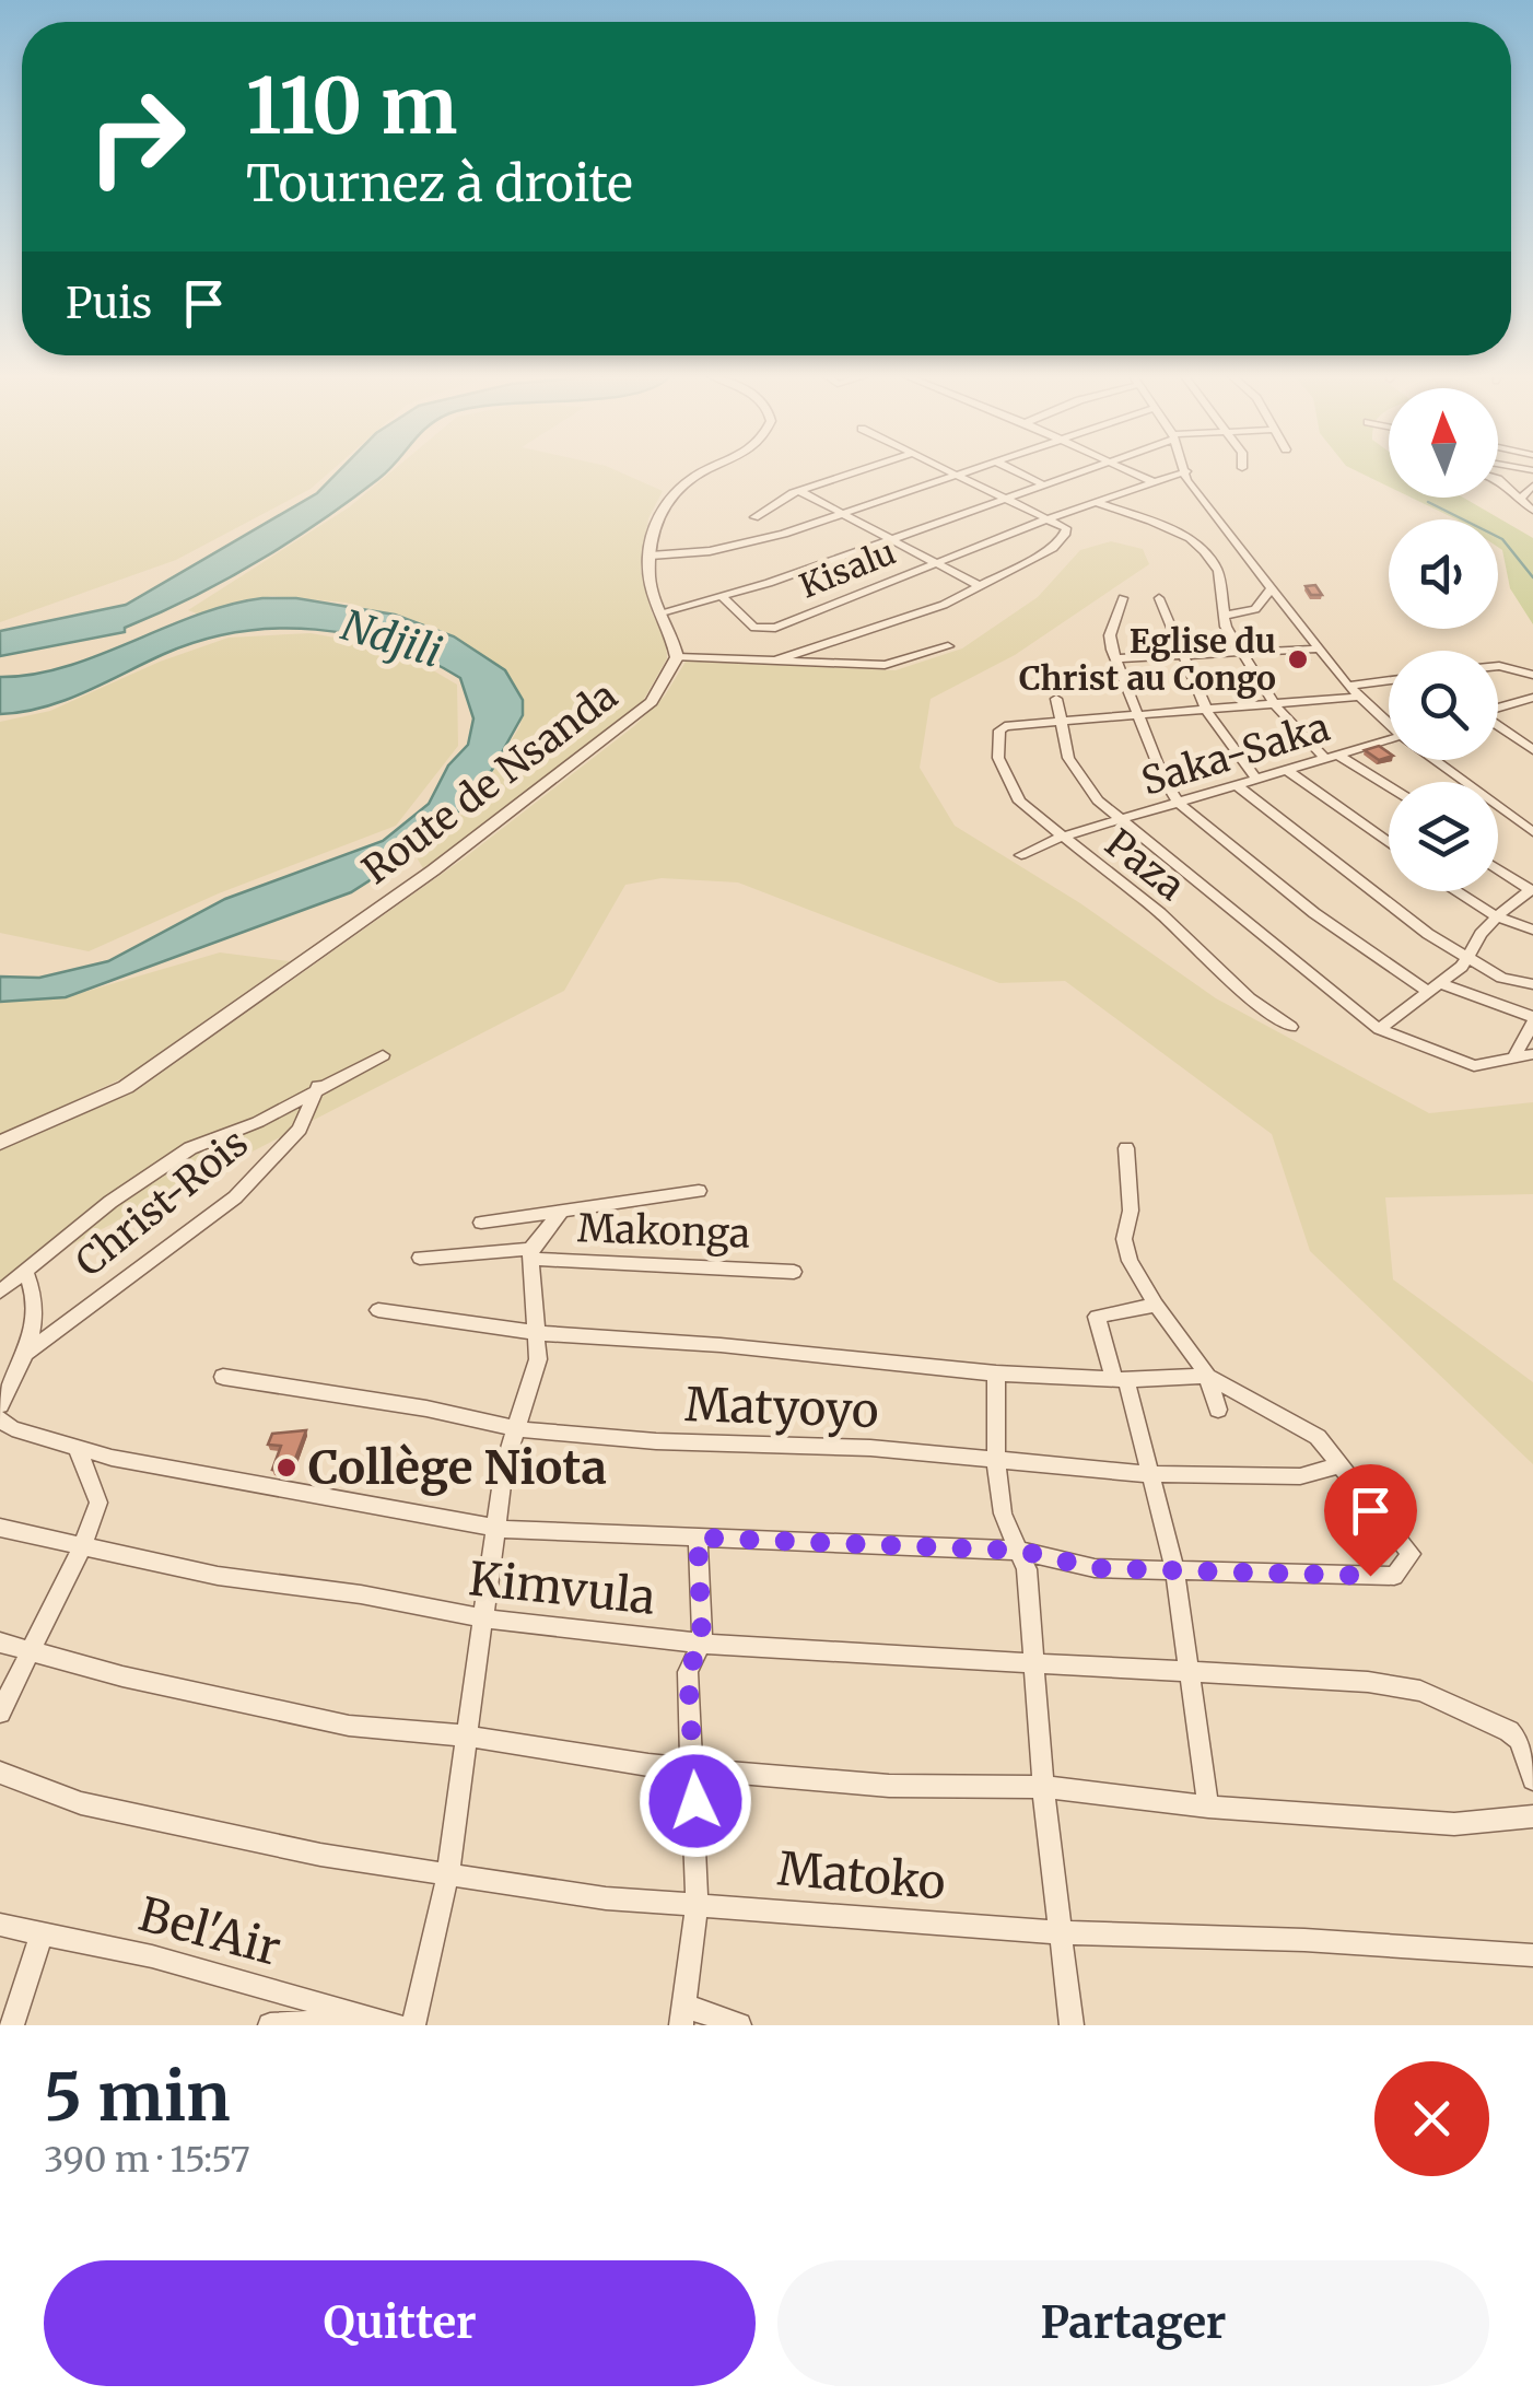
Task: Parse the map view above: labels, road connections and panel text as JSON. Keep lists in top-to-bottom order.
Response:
{
  "streets": {
    "street": [
      "Kisalu",
      "Saka-Saka",
      "Route de Nsanda",
      "Paza",
      "Christ-Rois",
      "Makonga",
      "Matyoyo",
      "Kimvula",
      "Matoko",
      "Bel'Air"
    ]
  },
  "crossings": [
    ["Saka-Saka", "Paza"]
  ],
  "water": ["Ndjili"],
  "places": ["Eglise du Christ au Congo", "Collège Niota"],
  "north": "top",
  "page": {
    "turn": ["110 m", "Tournez à droite"],
    "then": "Puis",
    "heading": ["5 min", "390 m · 15:57"],
    "buttons": ["Quitter", "Partager"]
  }
}
